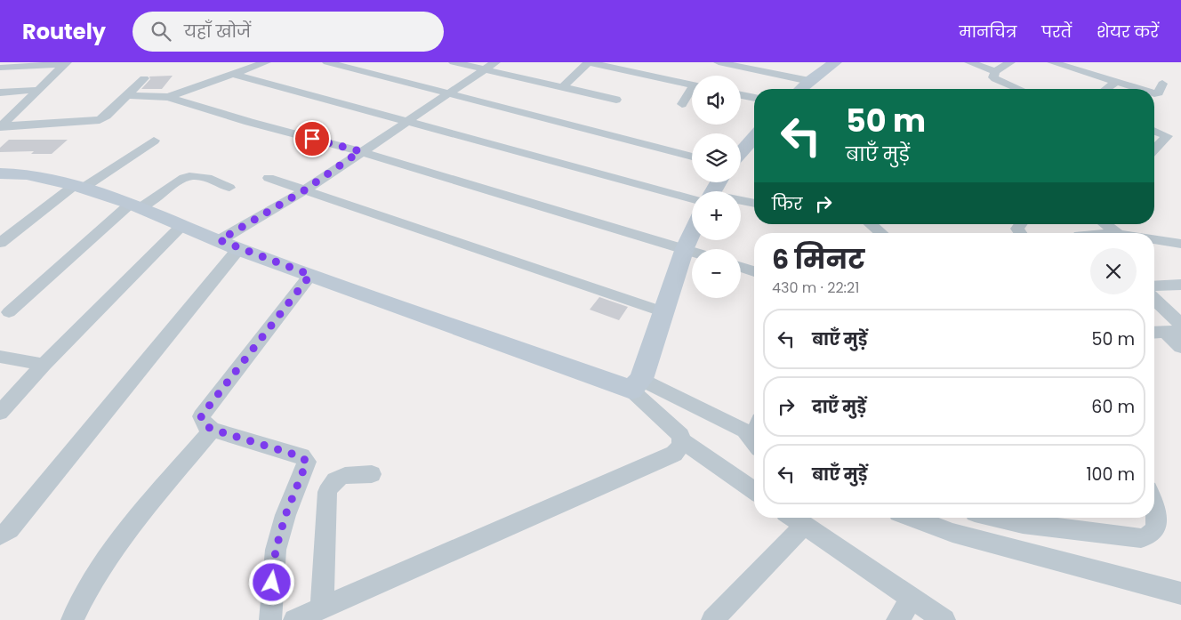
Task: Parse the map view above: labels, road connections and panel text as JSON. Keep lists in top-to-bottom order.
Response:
{
  "page": {
    "header": "Routely",
    "search": "यहाँ खोजें",
    "nav": ["मानचित्र", "परतें", "शेयर करें"],
    "map_buttons": ["+", "−"],
    "turn": ["50 m", "बाएँ मुड़ें"],
    "then": "फिर",
    "heading": ["6 मिनट", "430 m · 22:21"],
    "list": [
      {
        "name": "बाएँ मुड़ें",
        "value": "50 m"
      },
      {
        "name": "दाएँ मुड़ें",
        "value": "60 m"
      },
      {
        "name": "बाएँ मुड़ें",
        "value": "100 m"
      }
    ]
  }
}
